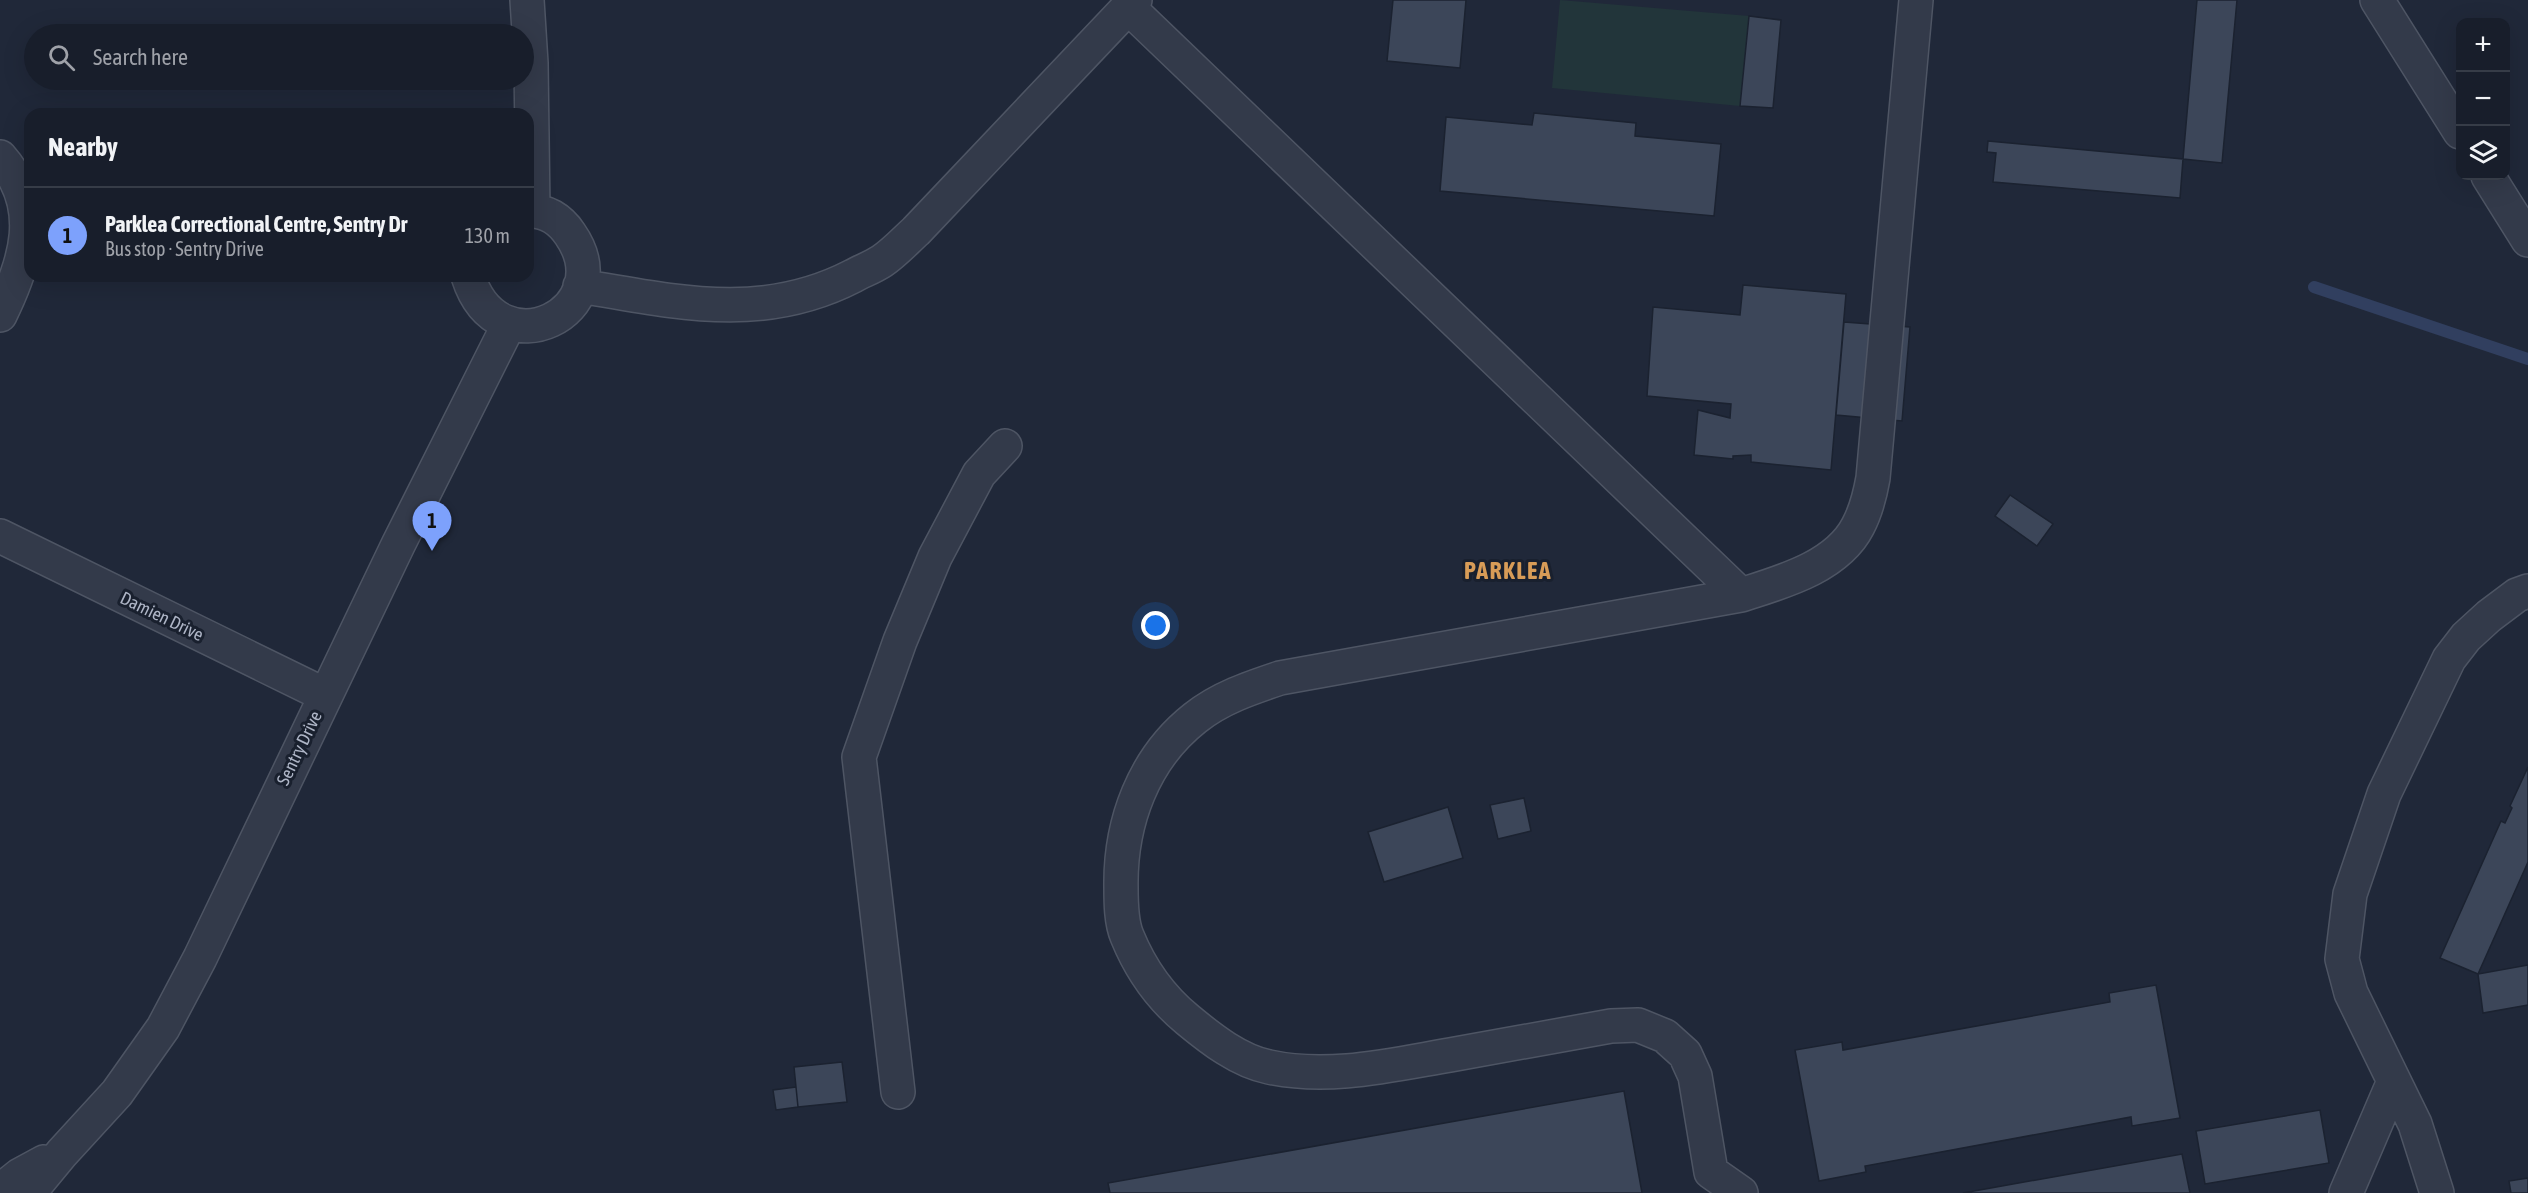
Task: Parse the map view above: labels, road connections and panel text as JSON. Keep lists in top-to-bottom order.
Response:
{
  "streets": {
    "street": ["Damien Drive", "Sentry Drive"]
  },
  "crossings": [
    ["Damien Drive", "Sentry Drive"]
  ],
  "districts": ["PARKLEA"],
  "page": {
    "map_buttons": ["+", "−"],
    "search": "Search here",
    "heading": "Nearby",
    "list": [
      {
        "mark": "1",
        "name": "Parklea Correctional Centre, Sentry Dr",
        "note": "Bus stop · Sentry Drive",
        "value": "130 m"
      }
    ],
    "pins": "1"
  }
}
